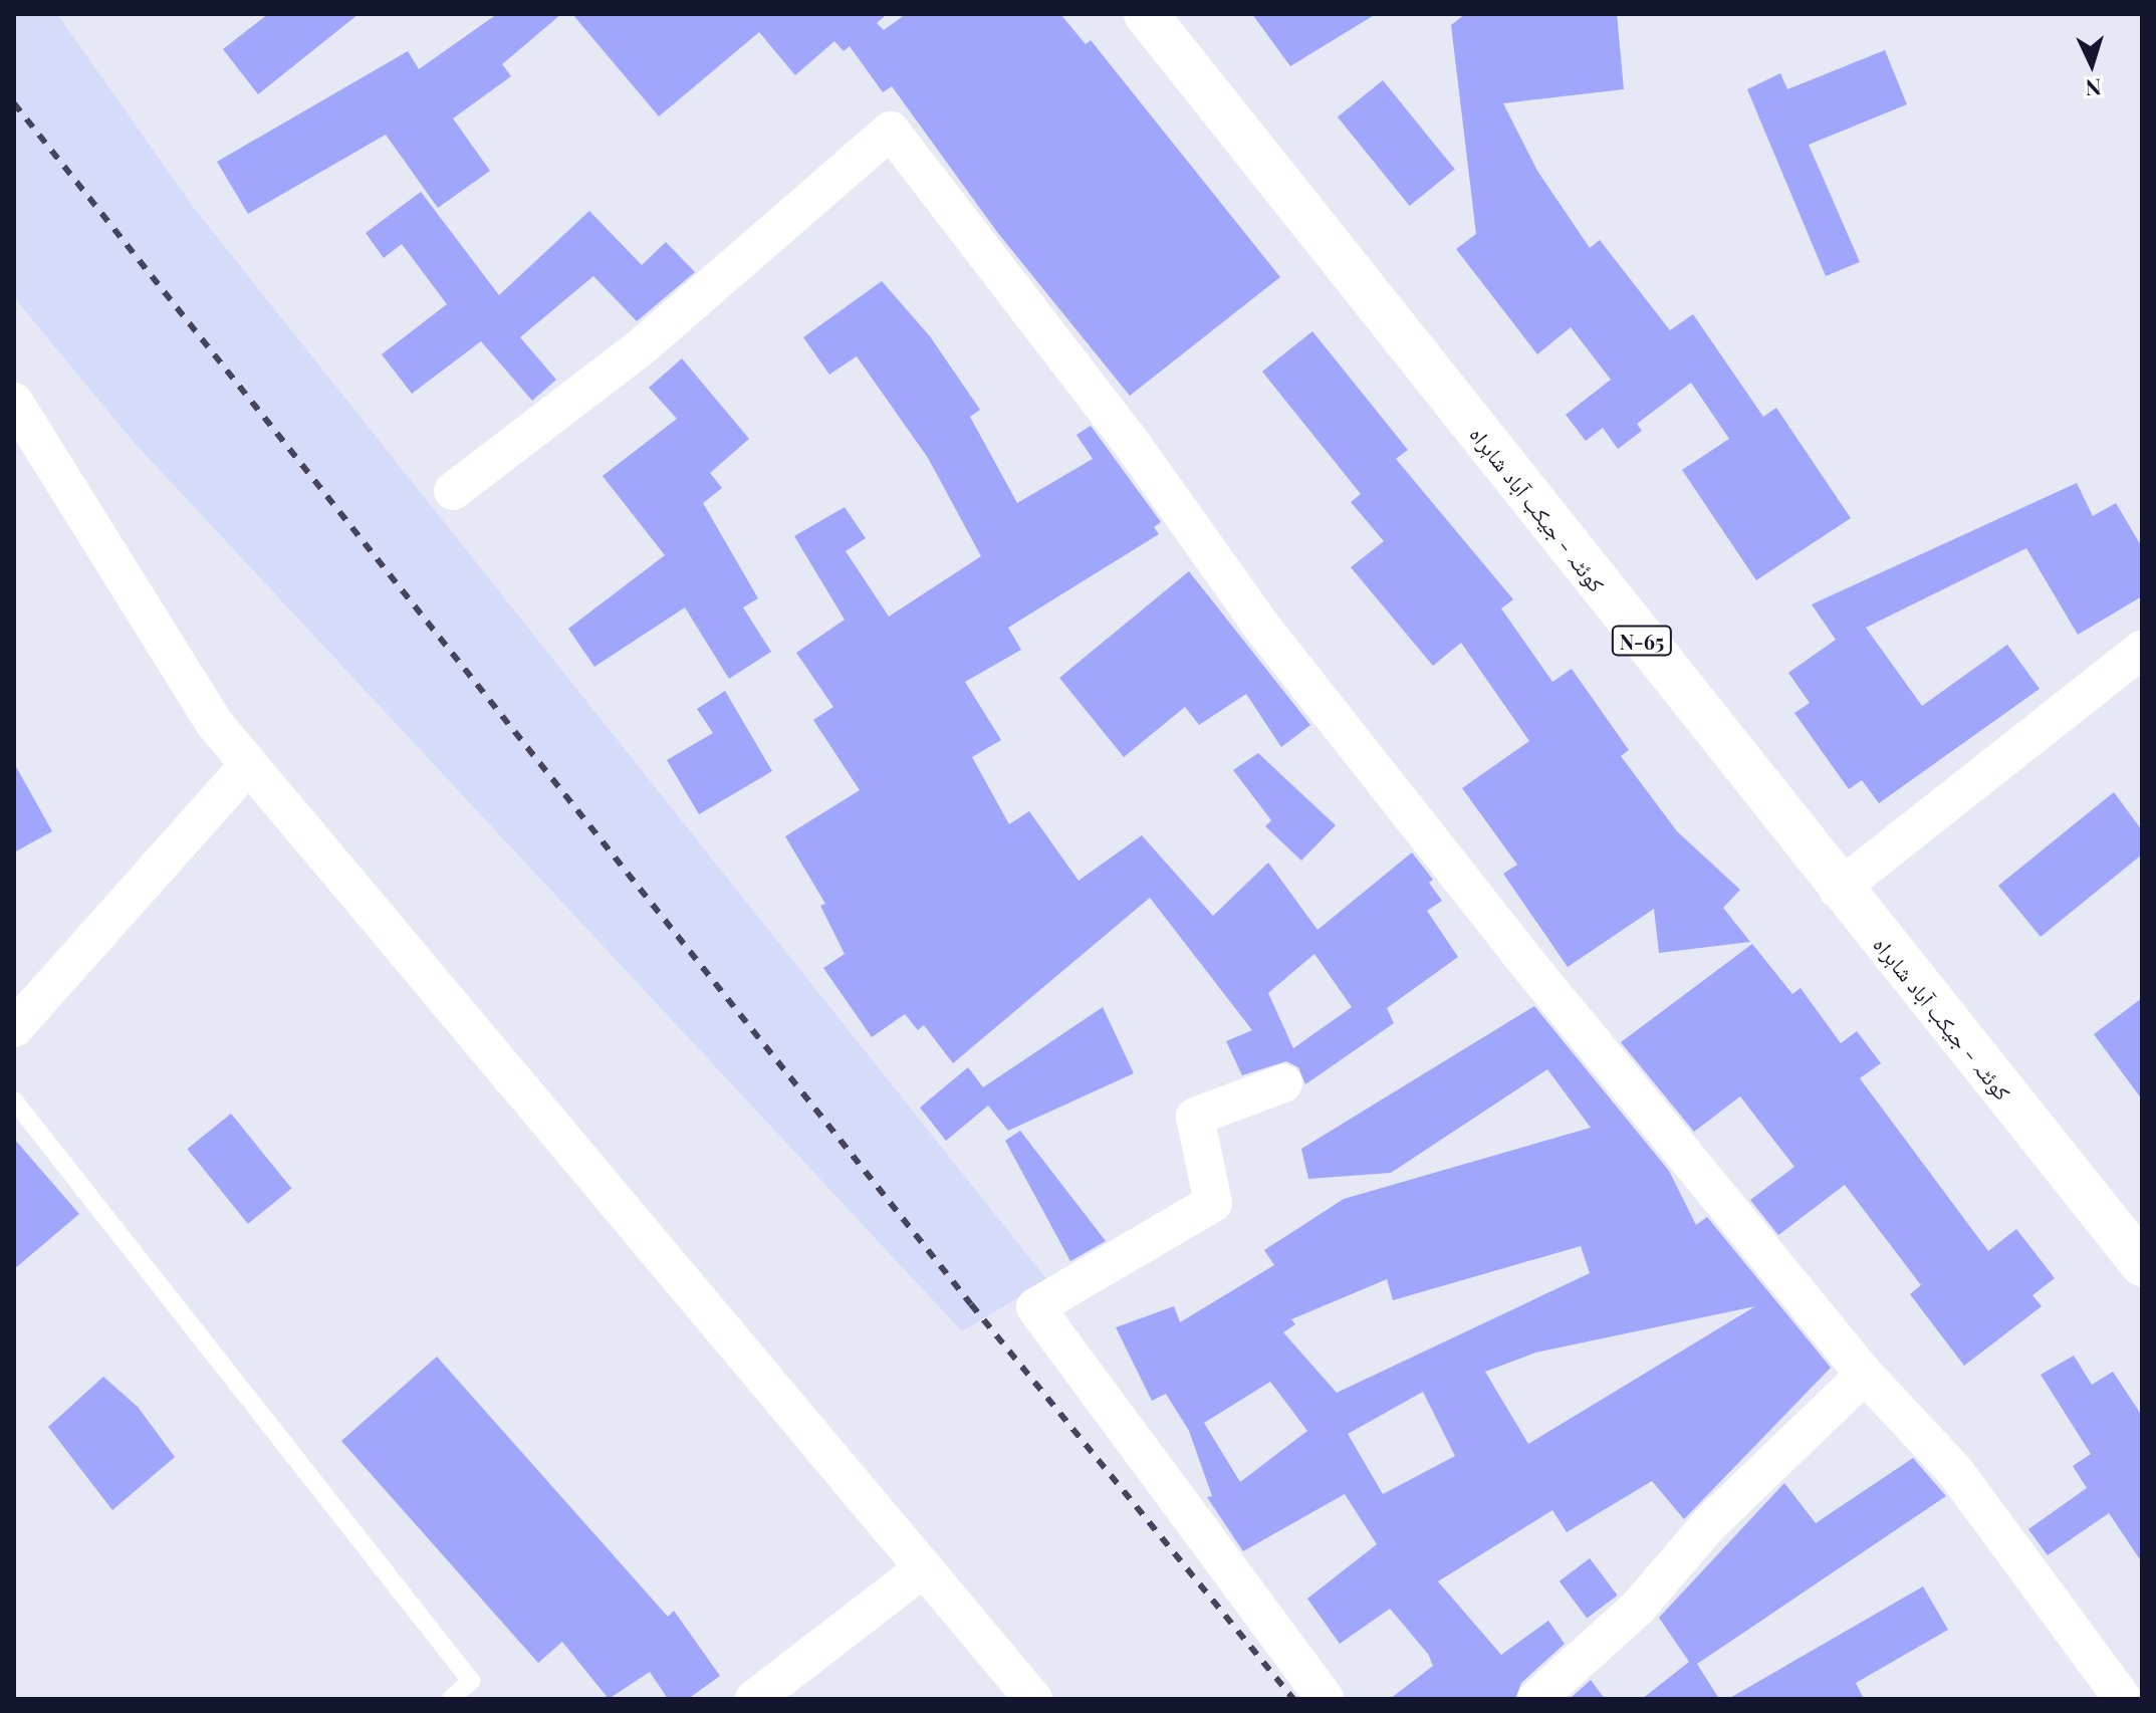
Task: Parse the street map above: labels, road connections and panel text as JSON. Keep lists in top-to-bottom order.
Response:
{
  "streets": {
    "highway": ["کوئٹہ - جیکب آباد شاہراہ", "N-65"]
  },
  "north": "bottom"
}
